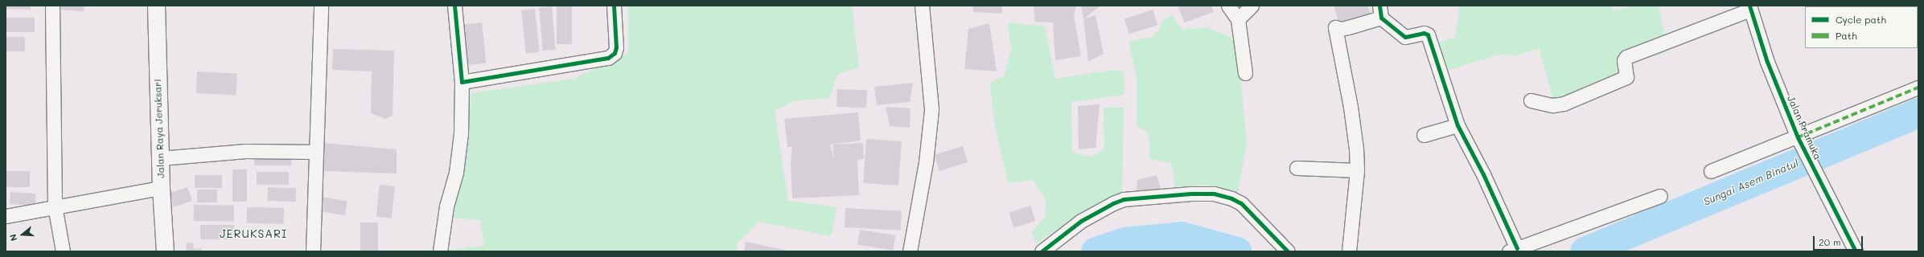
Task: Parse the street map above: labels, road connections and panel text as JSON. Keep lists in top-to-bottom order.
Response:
{
  "streets": {
    "street": ["Jalan Pramuka", "Jalan Raya Jeruksari"]
  },
  "districts": ["JERUKSARI"],
  "water": ["Sungai Asem Binatul"],
  "legend": ["Cycle path", "Path"],
  "scale_bar": "20 m",
  "north": "left"
}
